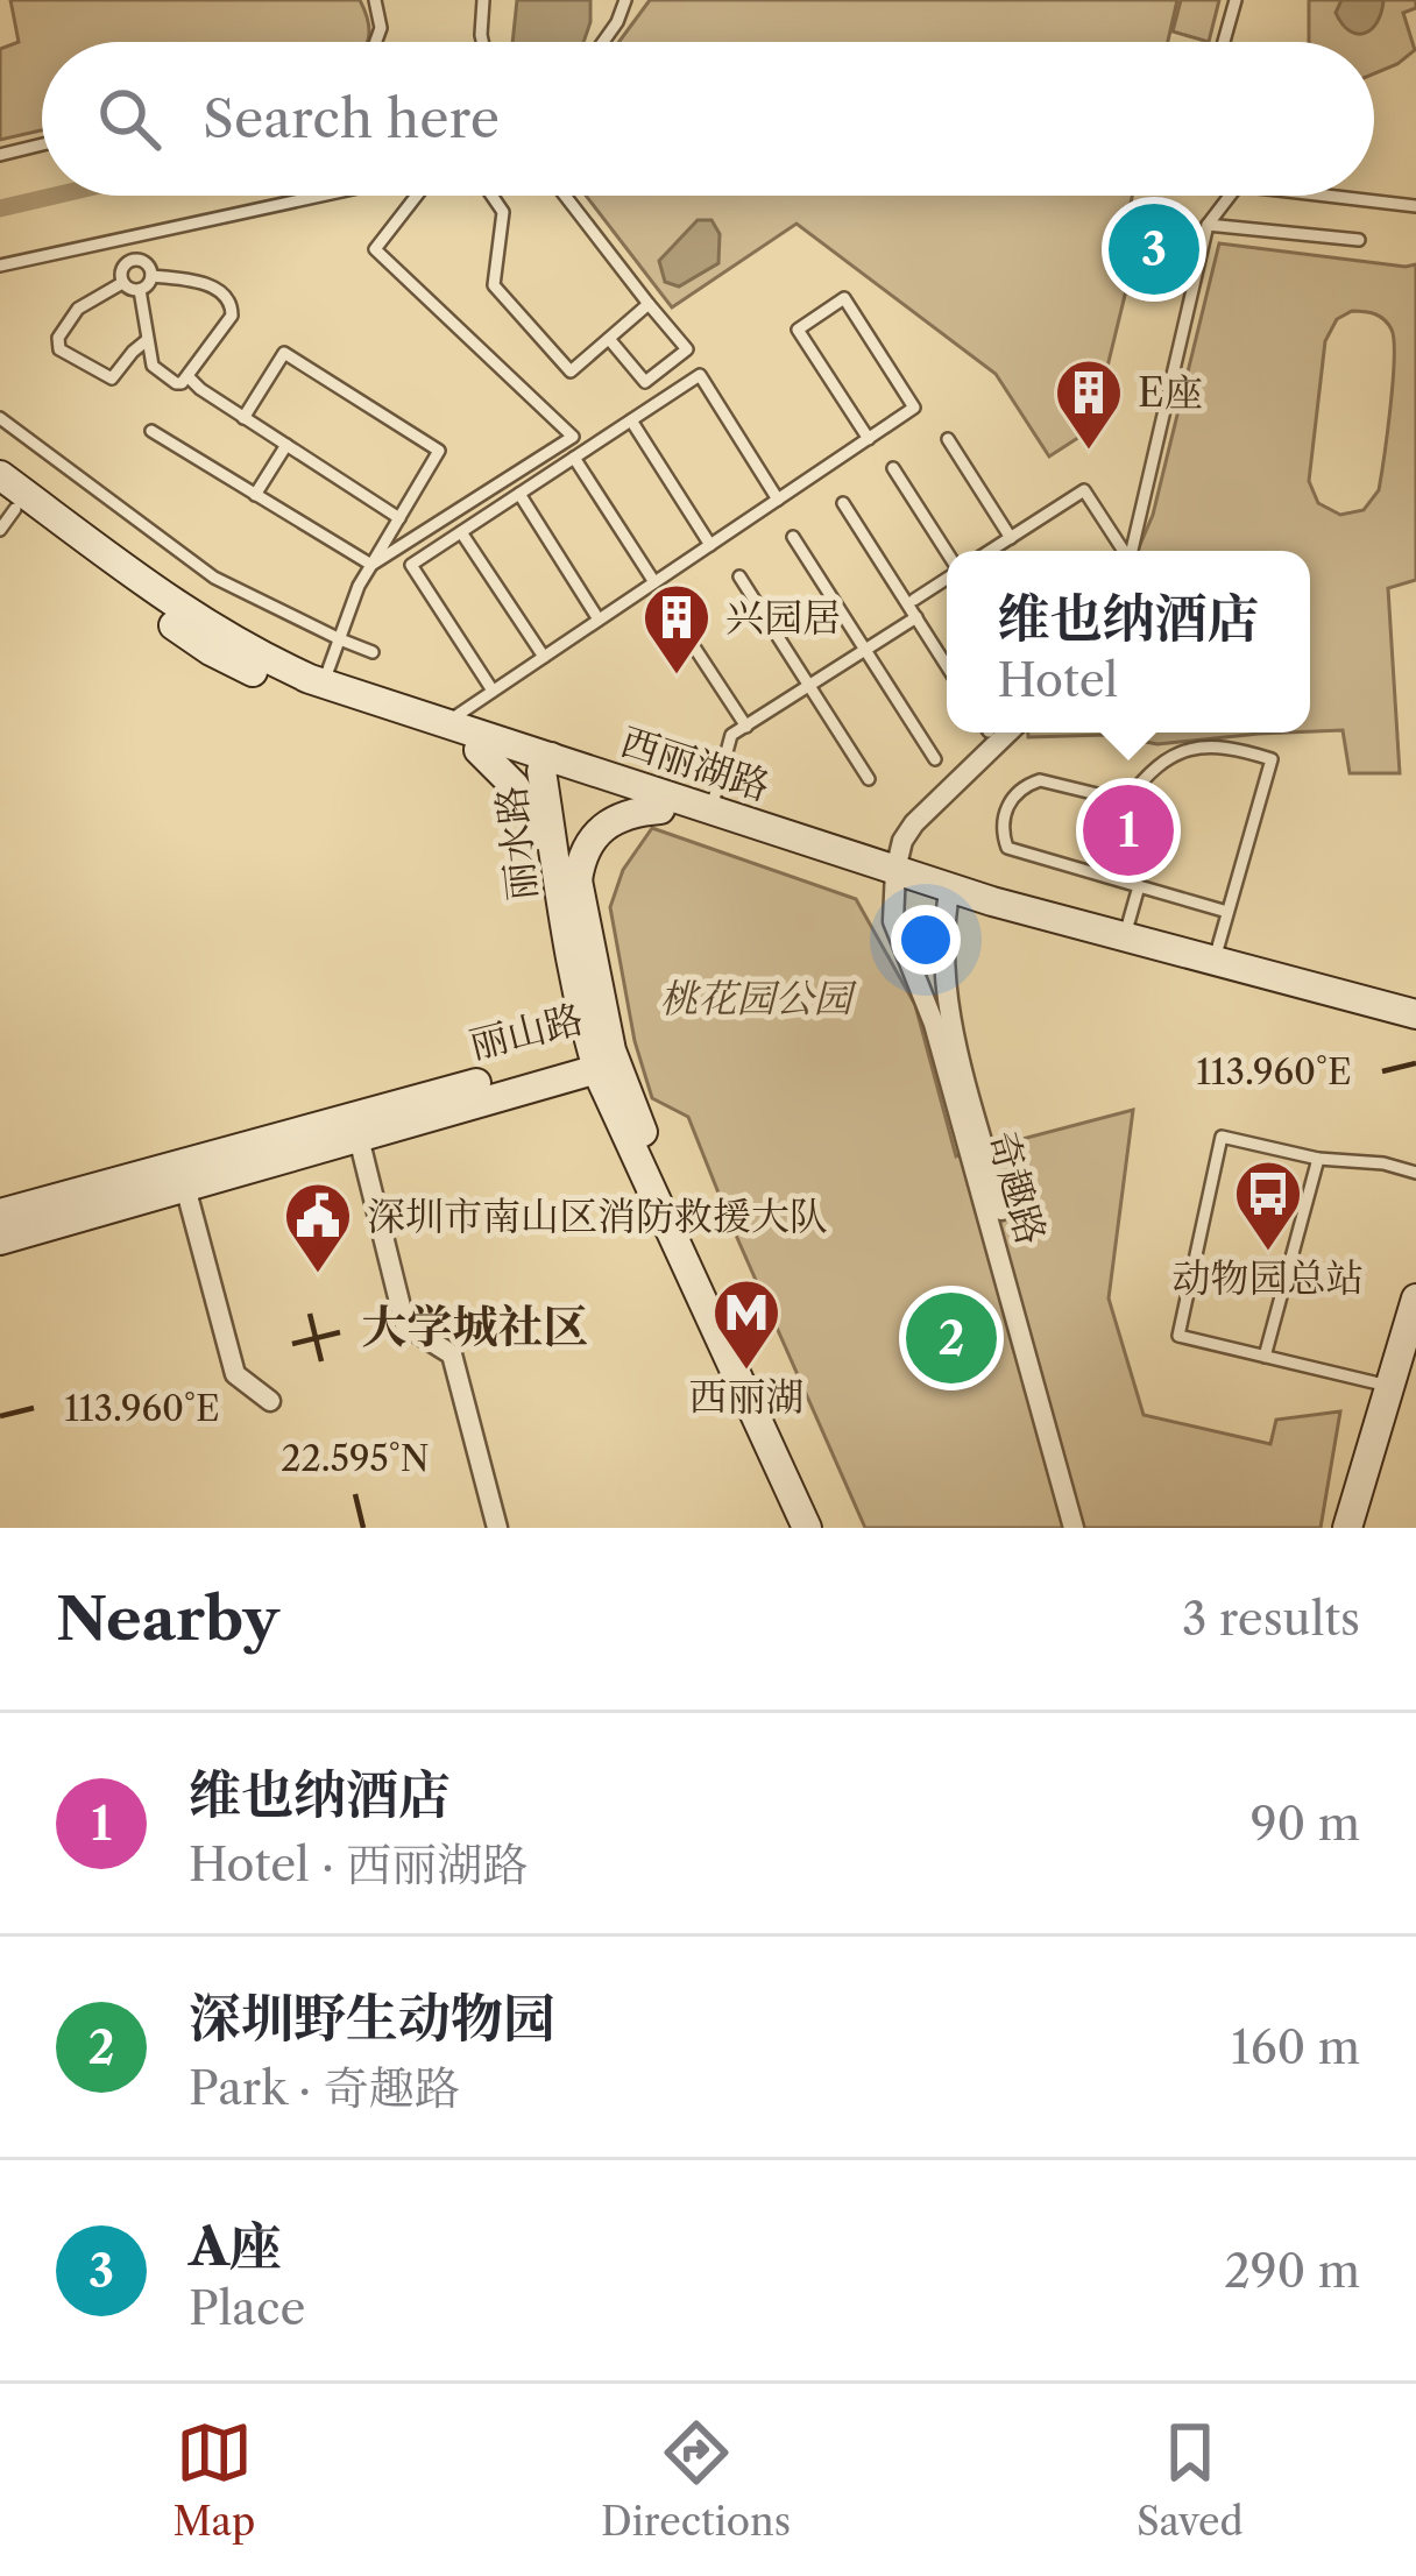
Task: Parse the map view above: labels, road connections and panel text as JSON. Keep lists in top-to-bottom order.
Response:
{
  "streets": {
    "street": [
      "西丽湖路",
      "丽水路",
      "丽山路",
      "奇趣路"
    ]
  },
  "crossings": [
    ["西丽湖路", "丽水路"],
    ["西丽湖路", "奇趣路"],
    ["丽水路", "丽山路"]
  ],
  "districts": ["大学城社区"],
  "parks": ["桃花园公园"],
  "places": {
    "building": ["E座", "兴园居"],
    "bus stop": ["动物园总站"],
    "public building": ["深圳市南山区消防救援大队"],
    "metro station": ["西丽湖"]
  },
  "page": {
    "search": "Search here",
    "pins": ["3", "1", "2"],
    "popup": ["维也纳酒店", "Hotel"],
    "heading": ["Nearby", "3 results"],
    "list": [
      {
        "mark": "1",
        "name": "维也纳酒店",
        "note": "Hotel · 西丽湖路",
        "value": "90 m"
      },
      {
        "mark": "2",
        "name": "深圳野生动物园",
        "note": "Park · 奇趣路",
        "value": "160 m"
      },
      {
        "mark": "3",
        "name": "A座",
        "note": "Place",
        "value": "290 m"
      }
    ],
    "nav": ["Map", "Directions", "Saved"]
  },
  "coordinates": ["113.960°E", "22.595°N"]
}
